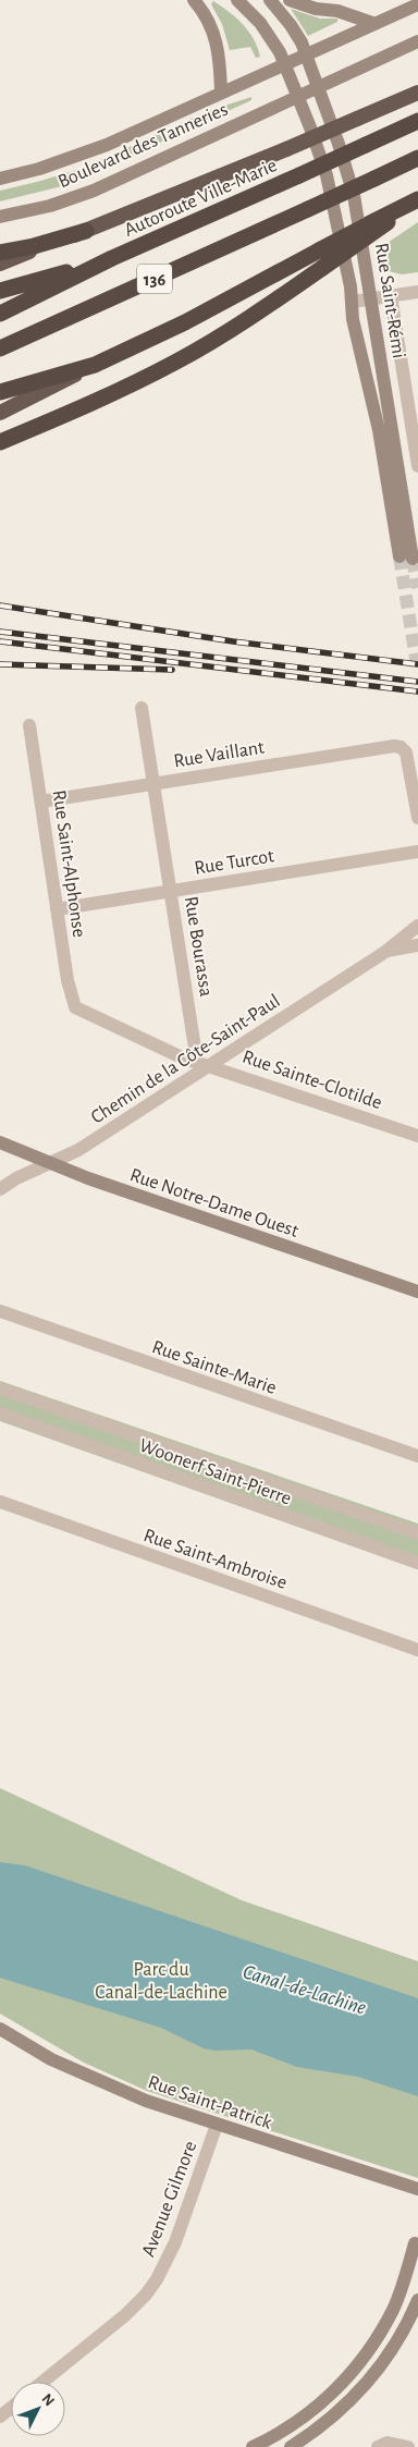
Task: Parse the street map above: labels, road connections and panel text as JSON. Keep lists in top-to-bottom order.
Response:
{
  "streets": {
    "highway": ["Autoroute Ville-Marie", "136"],
    "main road": [
      "Boulevard des Tanneries",
      "Rue Saint-Rémi",
      "Rue Notre-Dame Ouest",
      "Rue Saint-Patrick"
    ],
    "street": [
      "Rue Vaillant",
      "Rue Turcot",
      "Rue Saint-Alphonse",
      "Rue Bourassa",
      "Chemin de la Côte-Saint-Paul",
      "Rue Sainte-Clotilde",
      "Rue Sainte-Marie",
      "Woonerf Saint-Pierre",
      "Rue Saint-Ambroise",
      "Avenue Gilmore"
    ]
  },
  "crossings": [
    ["Boulevard des Tanneries", "Rue Saint-Rémi"],
    ["Rue Vaillant", "Rue Saint-Alphonse"],
    ["Rue Vaillant", "Rue Bourassa"],
    ["Rue Turcot", "Rue Saint-Alphonse"],
    ["Rue Turcot", "Rue Bourassa"],
    ["Rue Saint-Alphonse", "Rue Sainte-Clotilde"],
    ["Rue Bourassa", "Rue Sainte-Clotilde"],
    ["Chemin de la Côte-Saint-Paul", "Rue Sainte-Clotilde"],
    ["Chemin de la Côte-Saint-Paul", "Rue Notre-Dame Ouest"],
    ["Rue Saint-Patrick", "Avenue Gilmore"]
  ],
  "water": ["Canal-de-Lachine"],
  "parks": ["Parc du Canal-de-Lachine"],
  "north": "top right"
}
